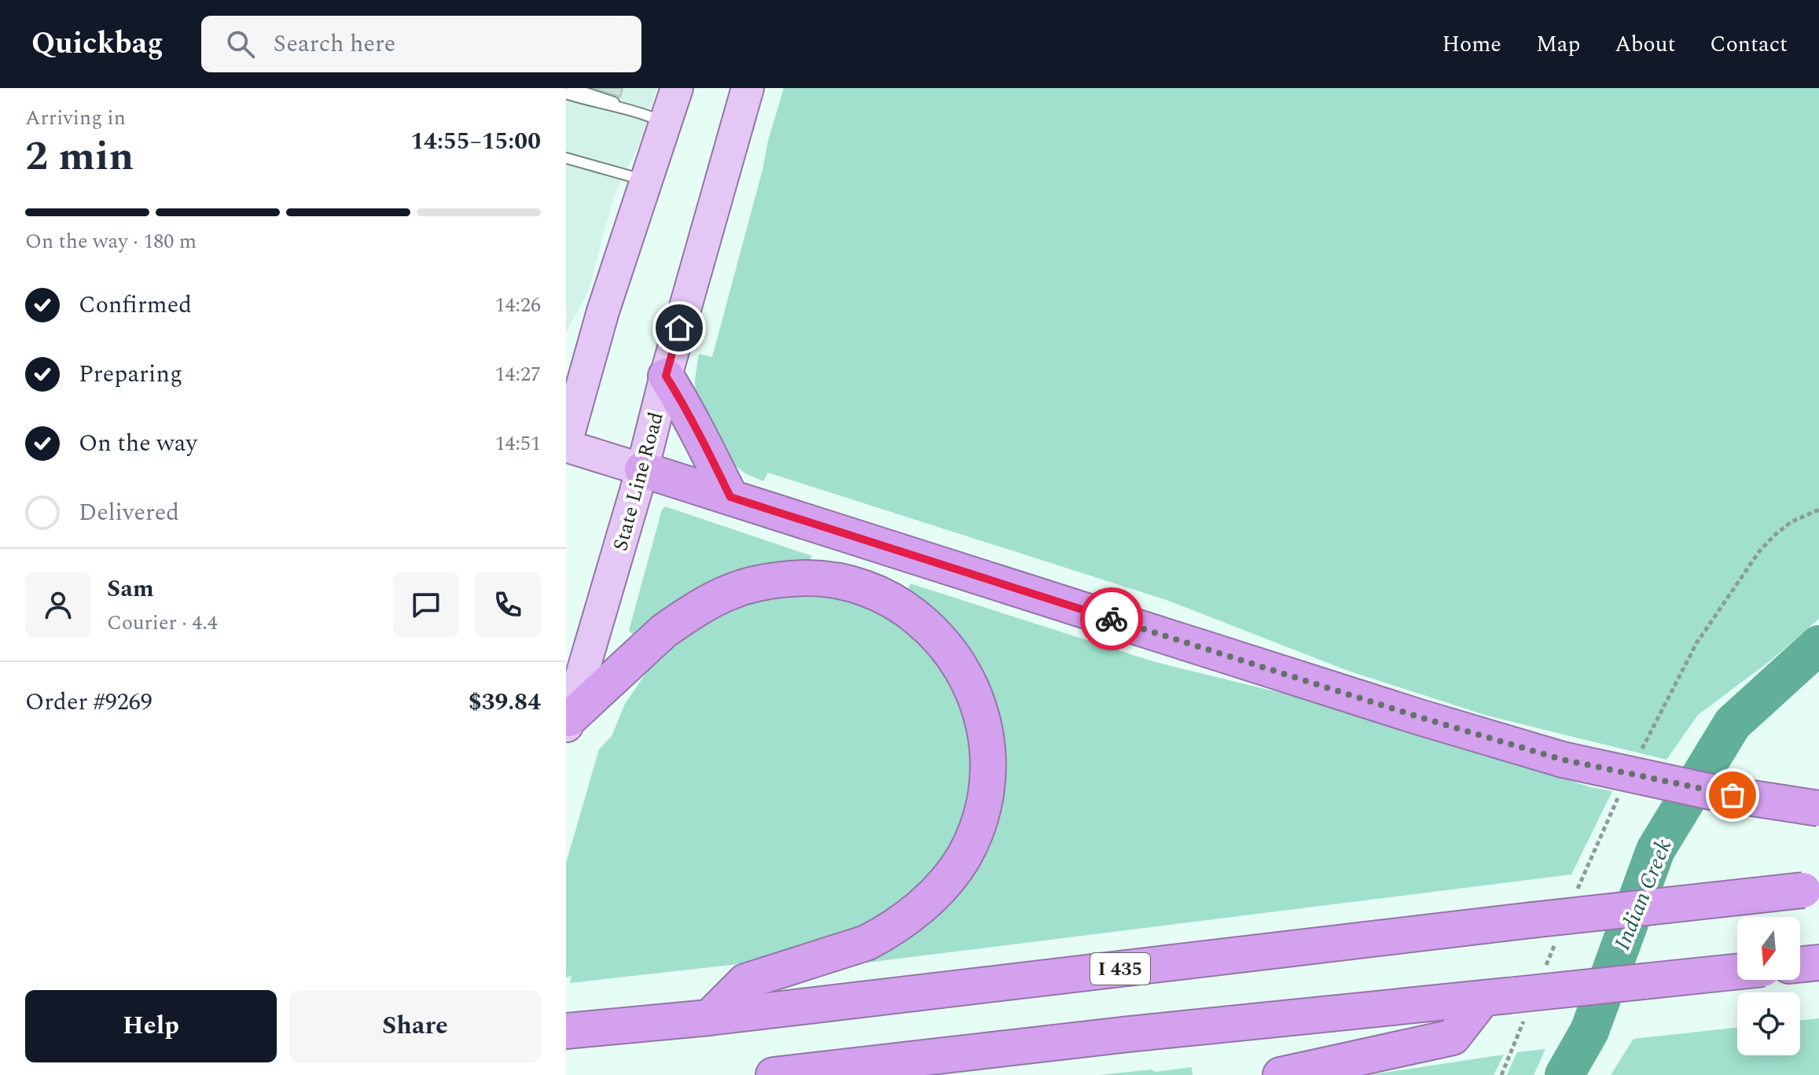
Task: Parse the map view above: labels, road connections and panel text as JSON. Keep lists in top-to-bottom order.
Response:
{
  "streets": {
    "highway": ["I 435"],
    "main road": ["State Line Road"]
  },
  "water": ["Indian Creek"],
  "north": "bottom",
  "page": {
    "header": "Quickbag",
    "search": "Search here",
    "nav": [
      "Home",
      "Map",
      "About",
      "Contact"
    ],
    "heading": ["2 min", "Arriving in", "14:55–15:00"],
    "panel": [
      "Sam",
      "Courier · 4.4",
      "Order #9269",
      "$39.84"
    ],
    "bar": "On the way · 180 m",
    "list": [
      ["Confirmed", "14:26"],
      ["Preparing", "14:27"],
      ["On the way", "14:51"],
      "Delivered"
    ],
    "buttons": ["Help", "Share"]
  }
}
